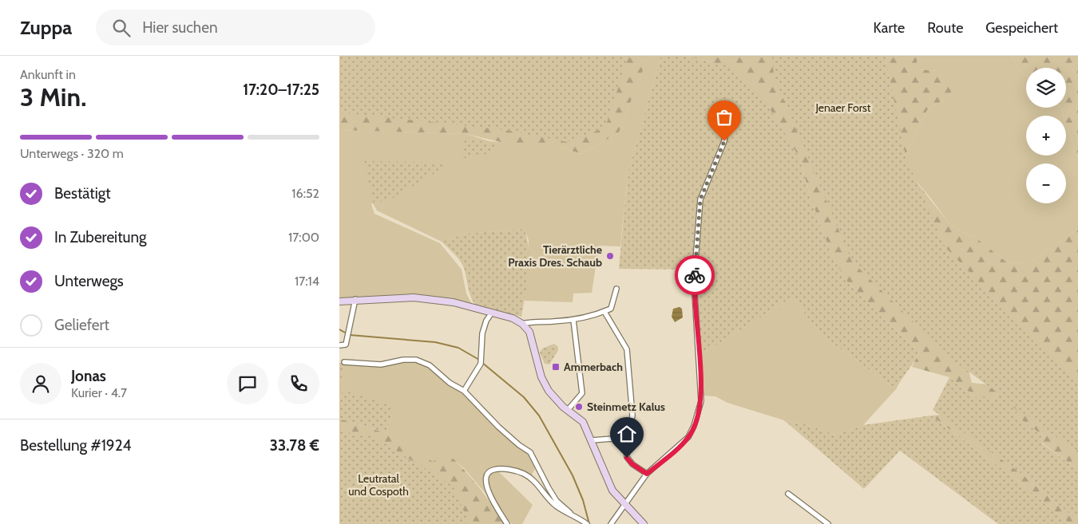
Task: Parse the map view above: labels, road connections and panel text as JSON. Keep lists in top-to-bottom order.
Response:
{
  "parks": ["Jenaer Forst", "Leutratal und Cospoth"],
  "places": {
    "other": ["Tierärztliche Praxis Dres. Schaub", "Steinmetz Kalus"],
    "transit": ["Ammerbach"]
  },
  "page": {
    "header": "Zuppa",
    "search": "Hier suchen",
    "nav": ["Karte", "Route", "Gespeichert"],
    "heading": ["3 Min.", "Ankunft in", "17:20–17:25"],
    "panel": [
      "Jonas",
      "Kurier · 4.7",
      "Bestellung #1924",
      "33.78 €"
    ],
    "map_buttons": ["+", "−"],
    "bar": "Unterwegs · 320 m",
    "list": [
      ["Bestätigt", "16:52"],
      ["In Zubereitung", "17:00"],
      ["Unterwegs", "17:14"],
      "Geliefert"
    ]
  }
}
